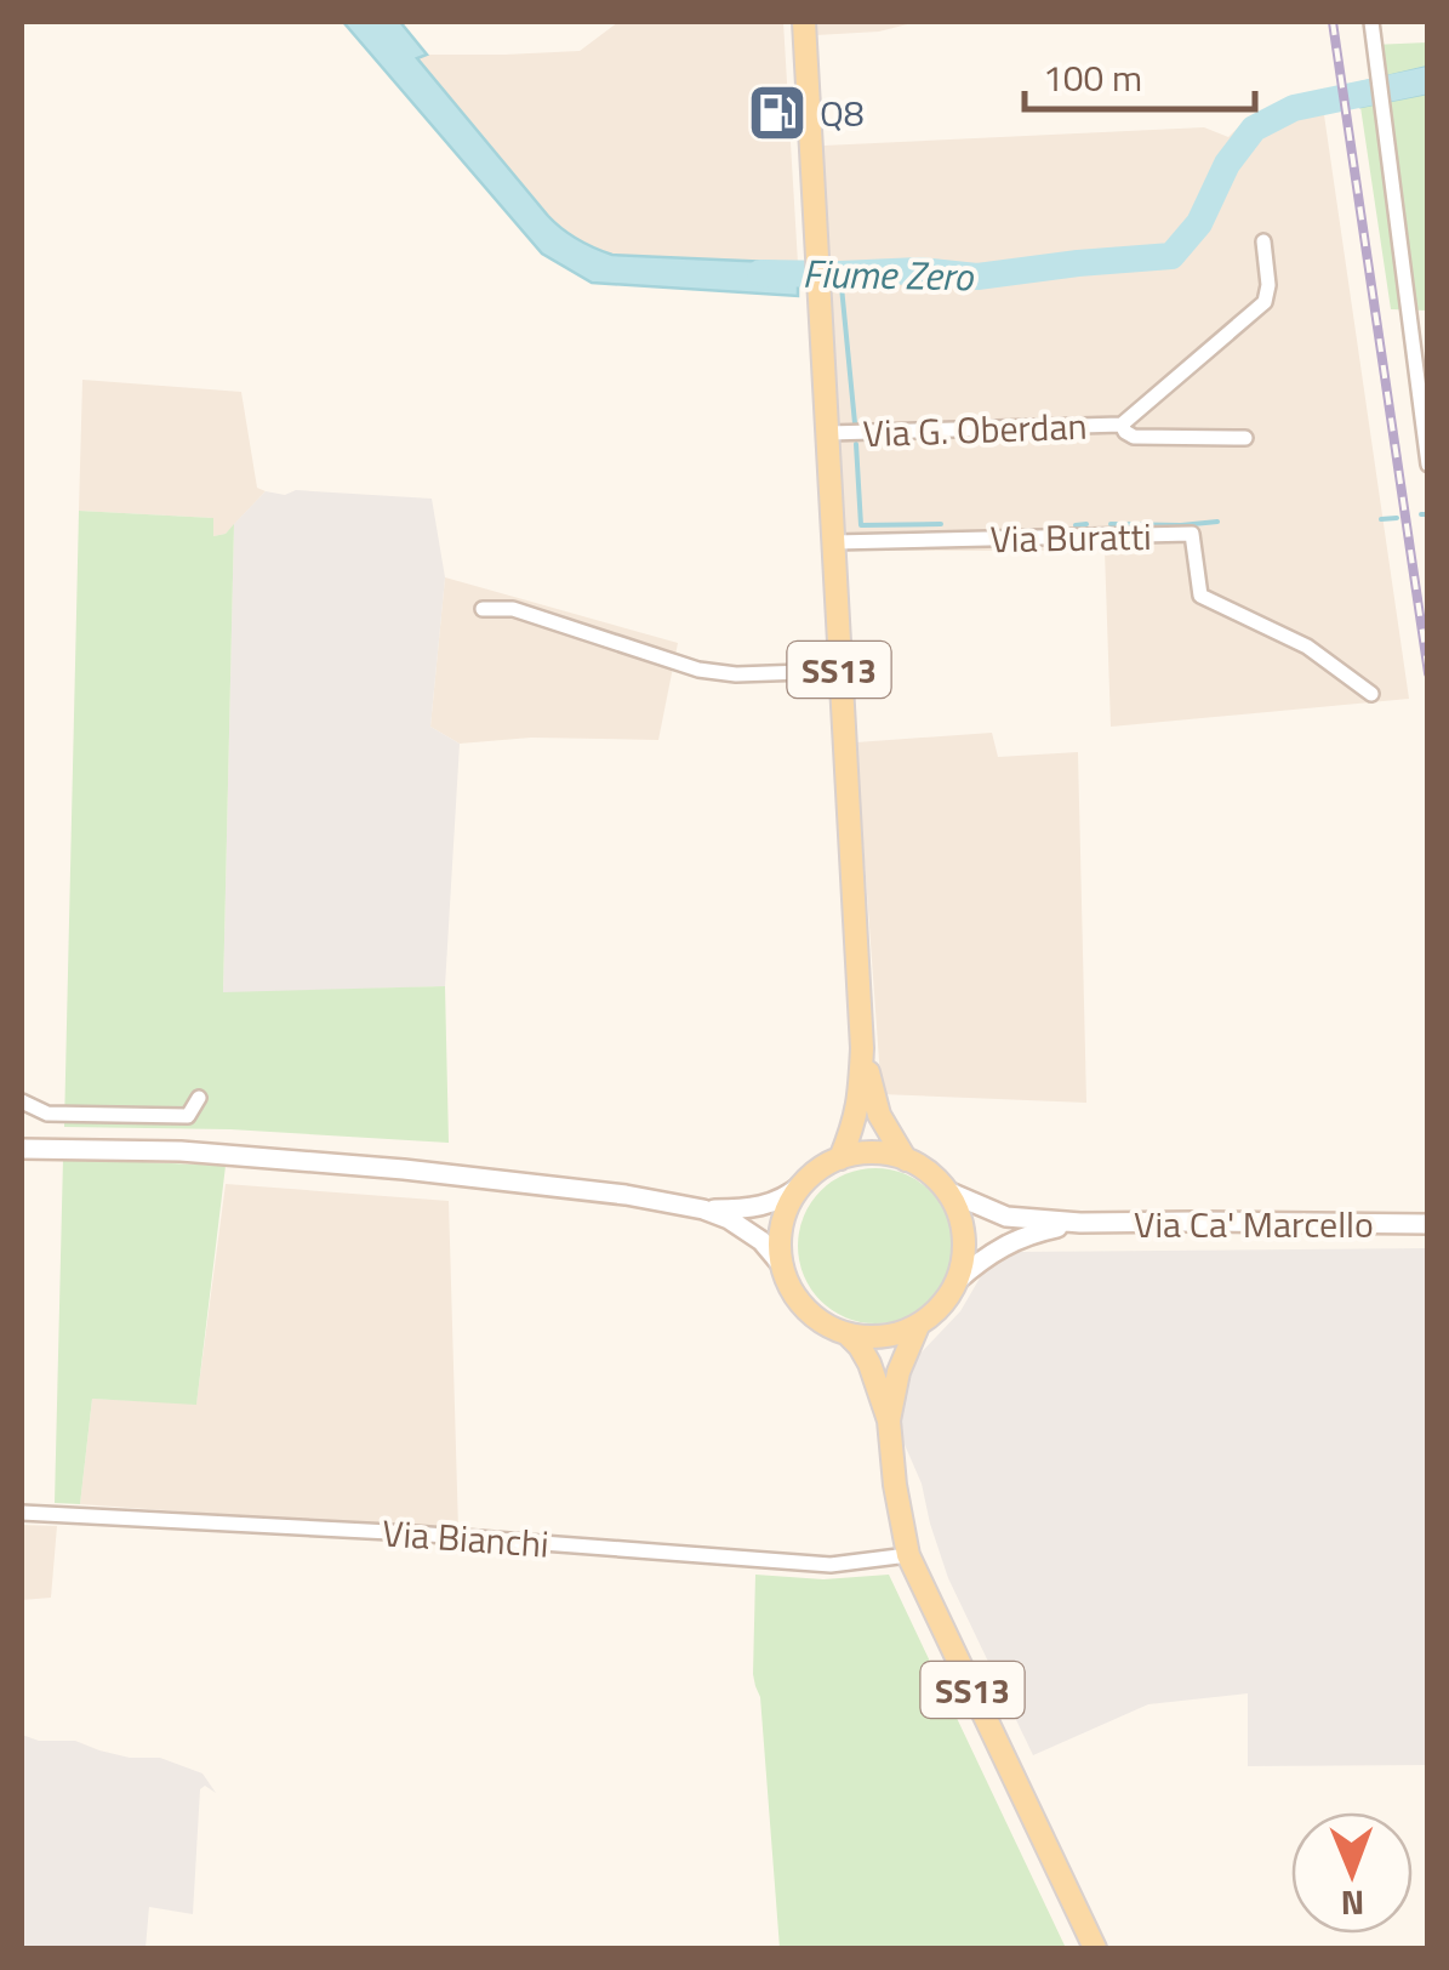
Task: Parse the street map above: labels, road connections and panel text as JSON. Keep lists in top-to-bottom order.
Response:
{
  "streets": {
    "main road": ["SS13", "Via Ca' Marcello"],
    "street": ["Via G. Oberdan", "Via Buratti", "Via Bianchi"]
  },
  "crossings": [
    ["Via G. Oberdan", "SS13"],
    ["Via Buratti", "SS13"],
    ["SS13", "Via Bianchi"]
  ],
  "water": ["Fiume Zero"],
  "places": {
    "fuel station": ["Q8"]
  },
  "scale_bar": "100 m",
  "north": "bottom"
}
